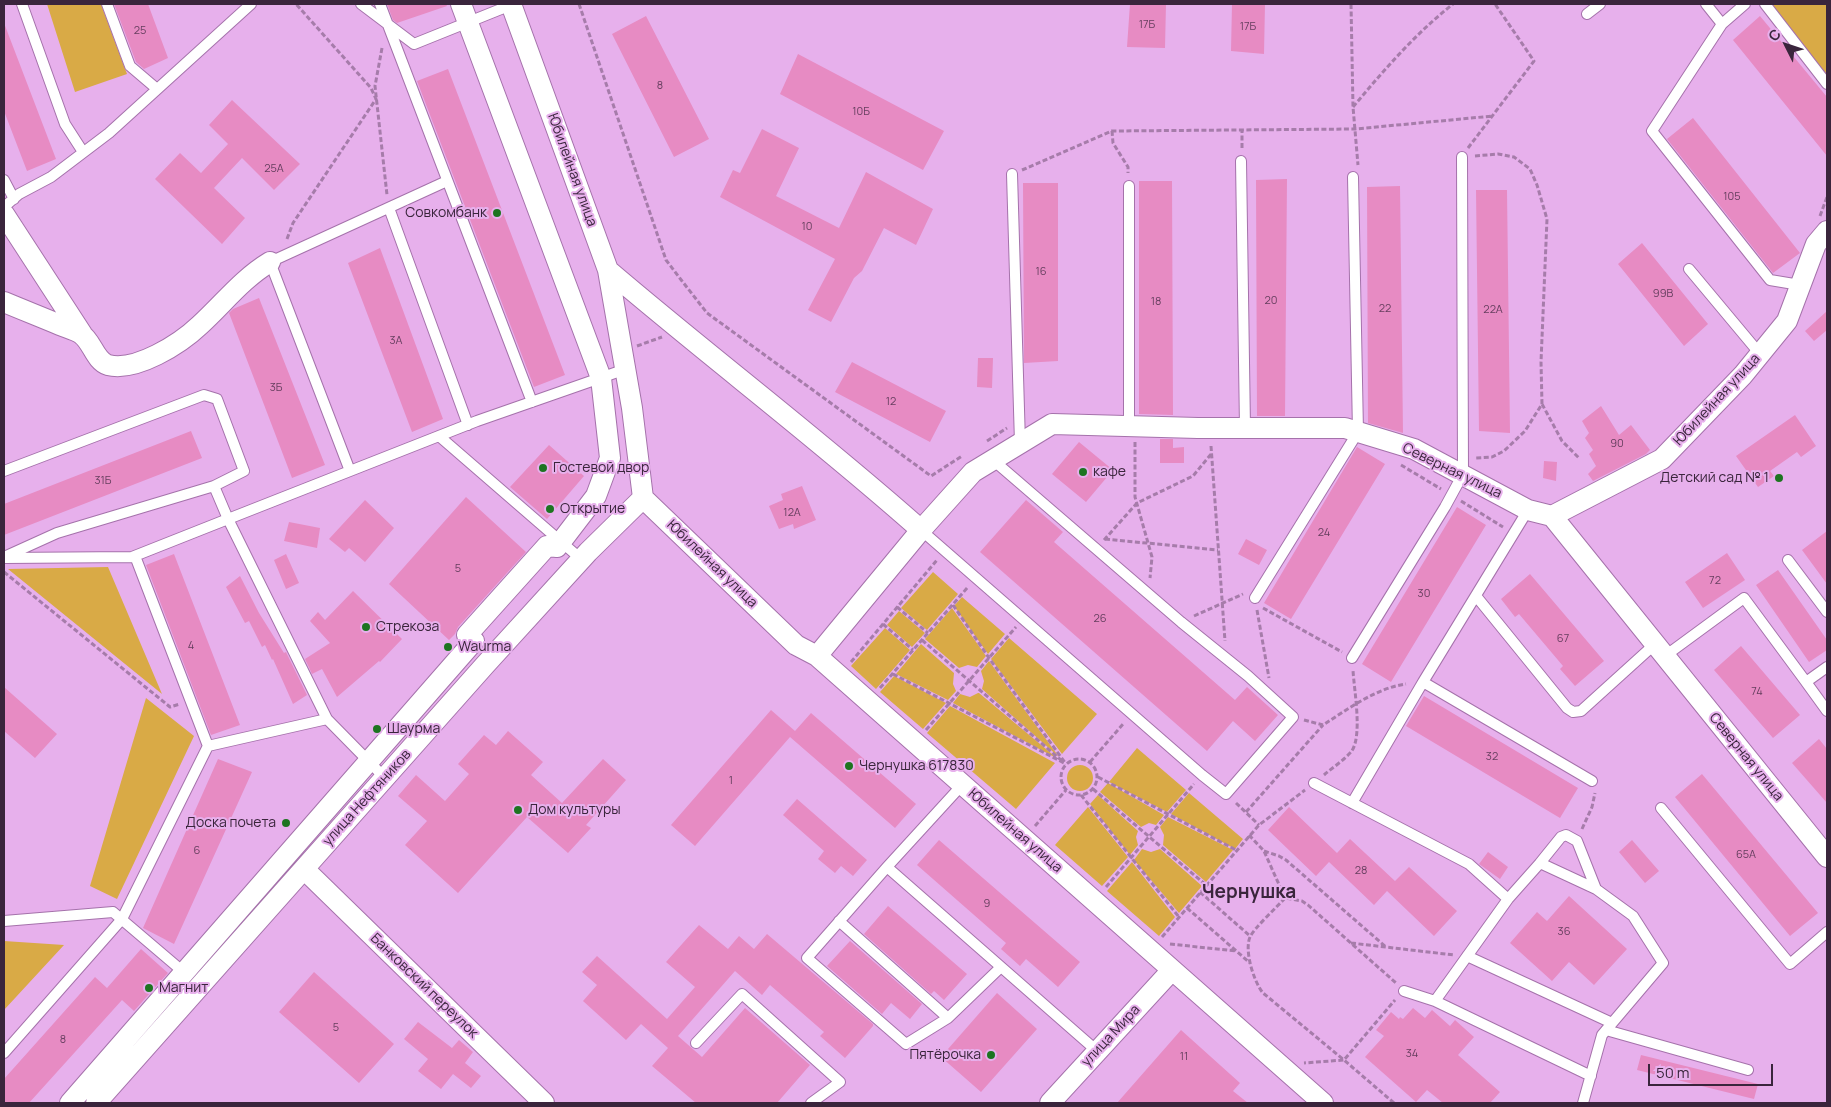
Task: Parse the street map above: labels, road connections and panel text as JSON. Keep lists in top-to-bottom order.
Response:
{
  "streets": {
    "street": [
      "Юбилейная улица",
      "Северная улица",
      "улица Нефтяников",
      "Банковский переулок",
      "улица Мира"
    ]
  },
  "crossings": [
    ["Юбилейная улица", "Северная улица"],
    ["Юбилейная улица", "улица Нефтяников"],
    ["Юбилейная улица", "улица Мира"],
    ["улица Нефтяников", "Банковский переулок"]
  ],
  "districts": ["Чернушка"],
  "places": [
    "Совкомбанк",
    "Гостевой двор",
    "кафе",
    "Детский сад № 1",
    "Открытие",
    "Стрекоза",
    "Waurma",
    "Шаурма",
    "Чернушка 617830",
    "Дом культуры",
    "Доска почета",
    "Магнит",
    "Пятёрочка"
  ],
  "house_numbers": [
    "17Б",
    "17Б",
    "25",
    "8",
    "10Б",
    "25А",
    "105",
    "10",
    "16",
    "99В",
    "20",
    "18",
    "22",
    "22А",
    "3А",
    "3Б",
    "12",
    "90",
    "31Б",
    "12А",
    "24",
    "5",
    "72",
    "30",
    "26",
    "67",
    "4",
    "74",
    "32",
    "1",
    "6",
    "65А",
    "28",
    "9",
    "36",
    "5",
    "8",
    "34",
    "11"
  ],
  "scale_bar": "50 m",
  "north": "top left"
}
